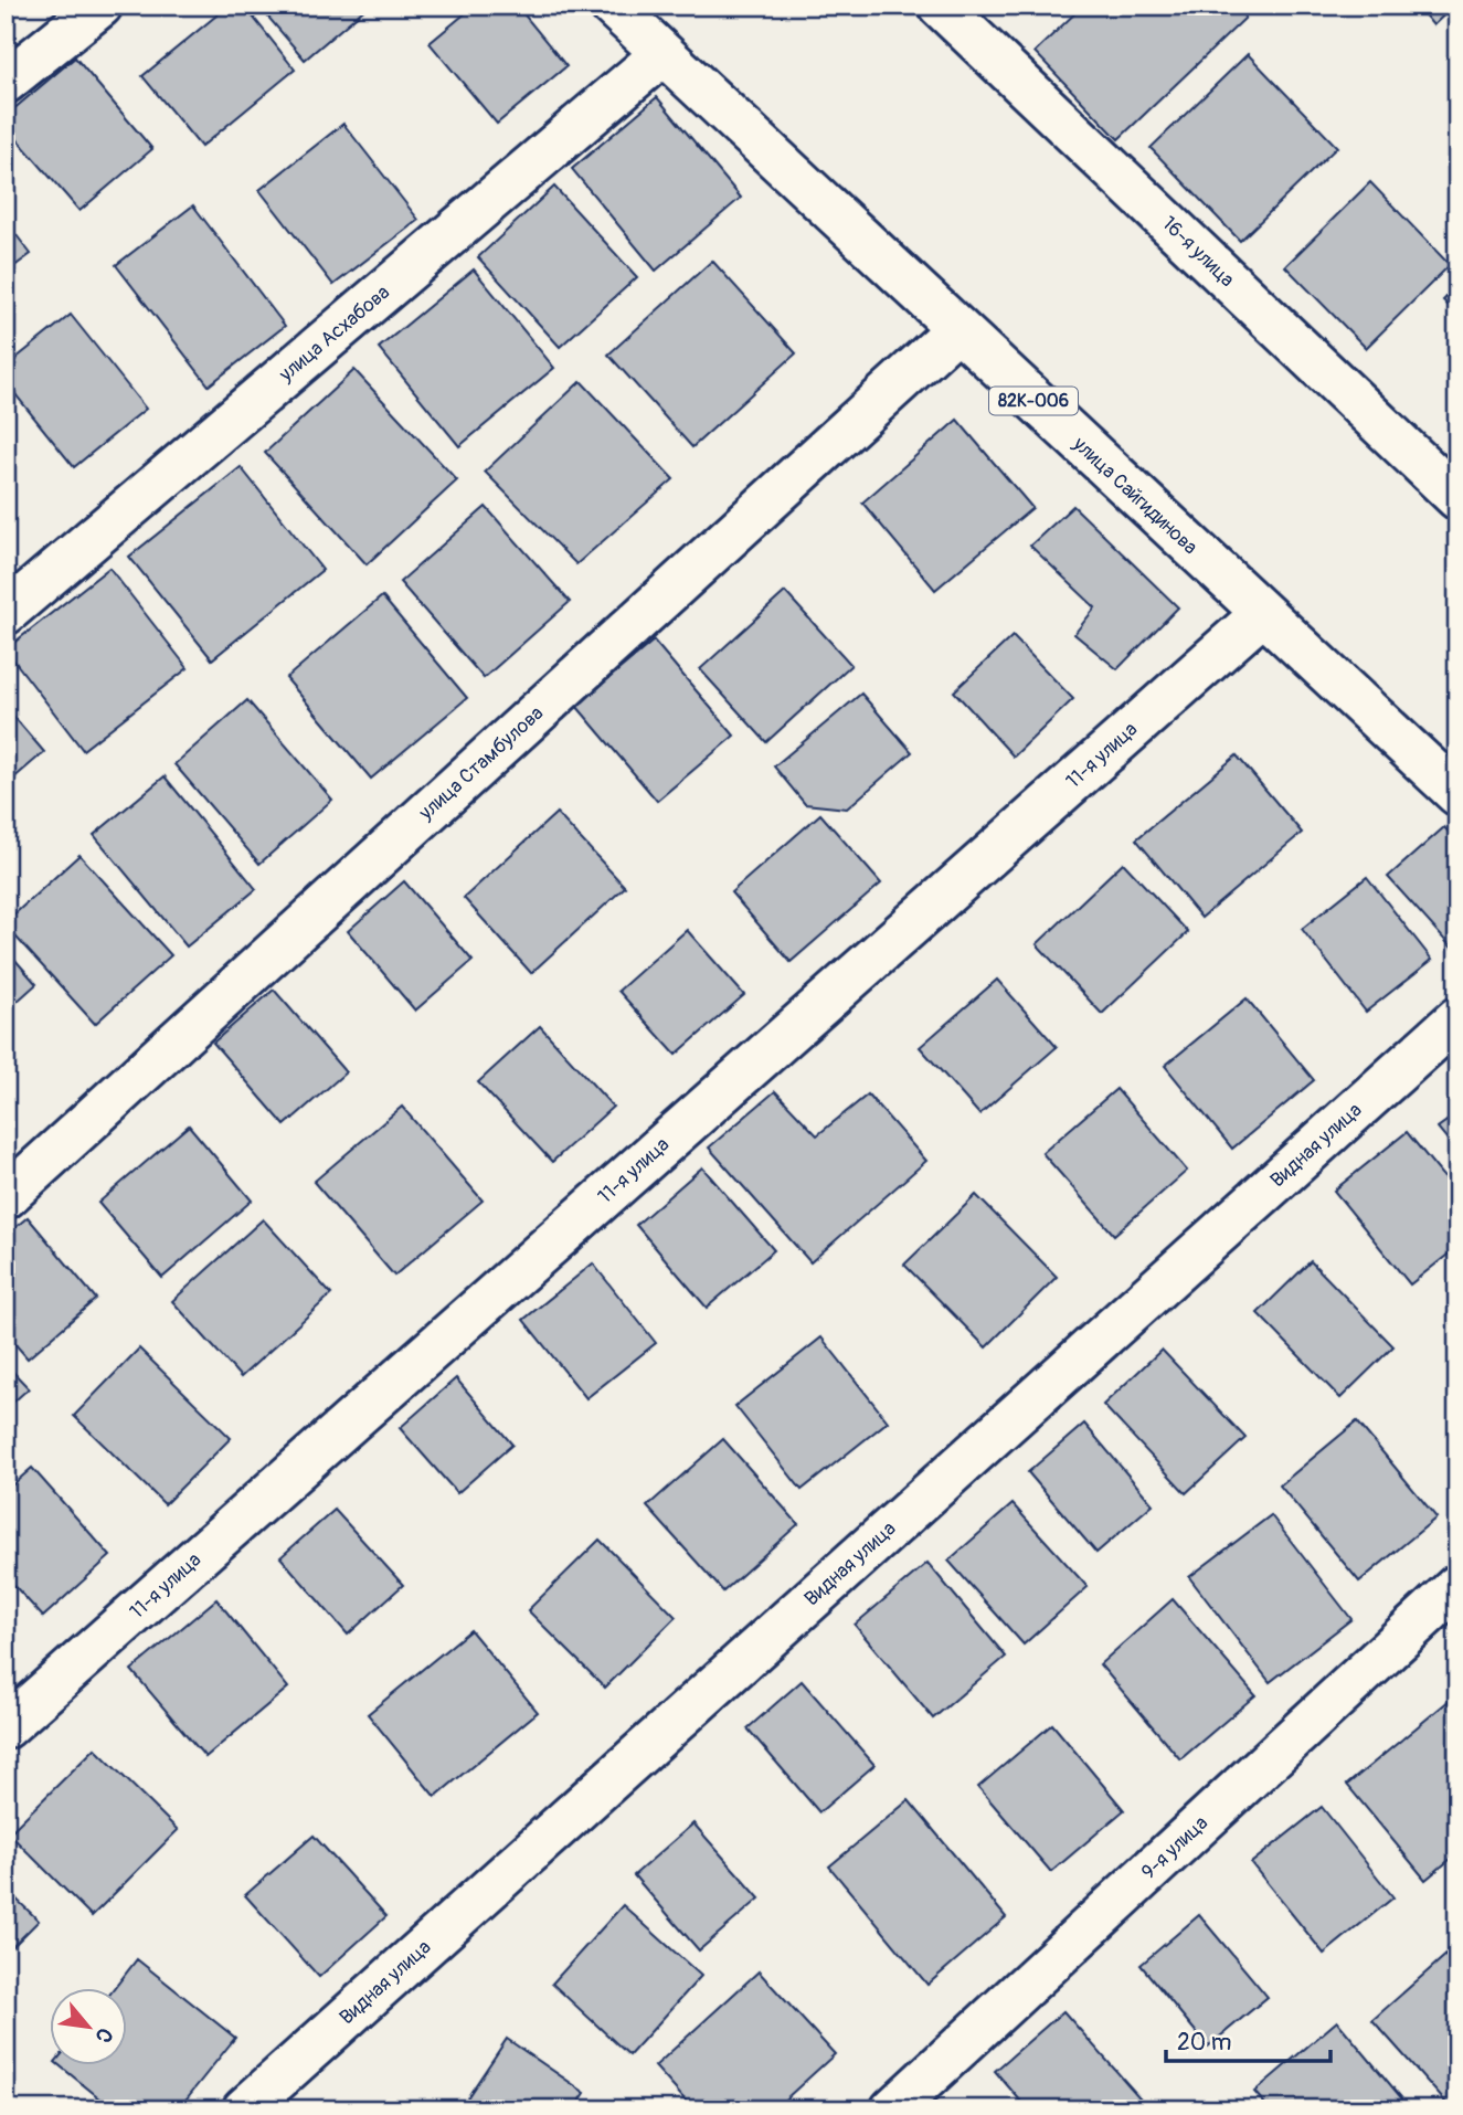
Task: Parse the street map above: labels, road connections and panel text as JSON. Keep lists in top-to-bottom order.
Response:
{
  "streets": {
    "street": [
      "16-я улица",
      "улица Асхабова",
      "82К-006",
      "улица Сайгидинова",
      "11-я улица",
      "улица Стамбулова",
      "Видная улица",
      "9-я улица"
    ]
  },
  "crossings": [
    ["улица Асхабова", "улица Сайгидинова"],
    ["улица Сайгидинова", "11-я улица"],
    ["улица Сайгидинова", "улица Стамбулова"]
  ],
  "scale_bar": "20 m",
  "north": "bottom right"
}
